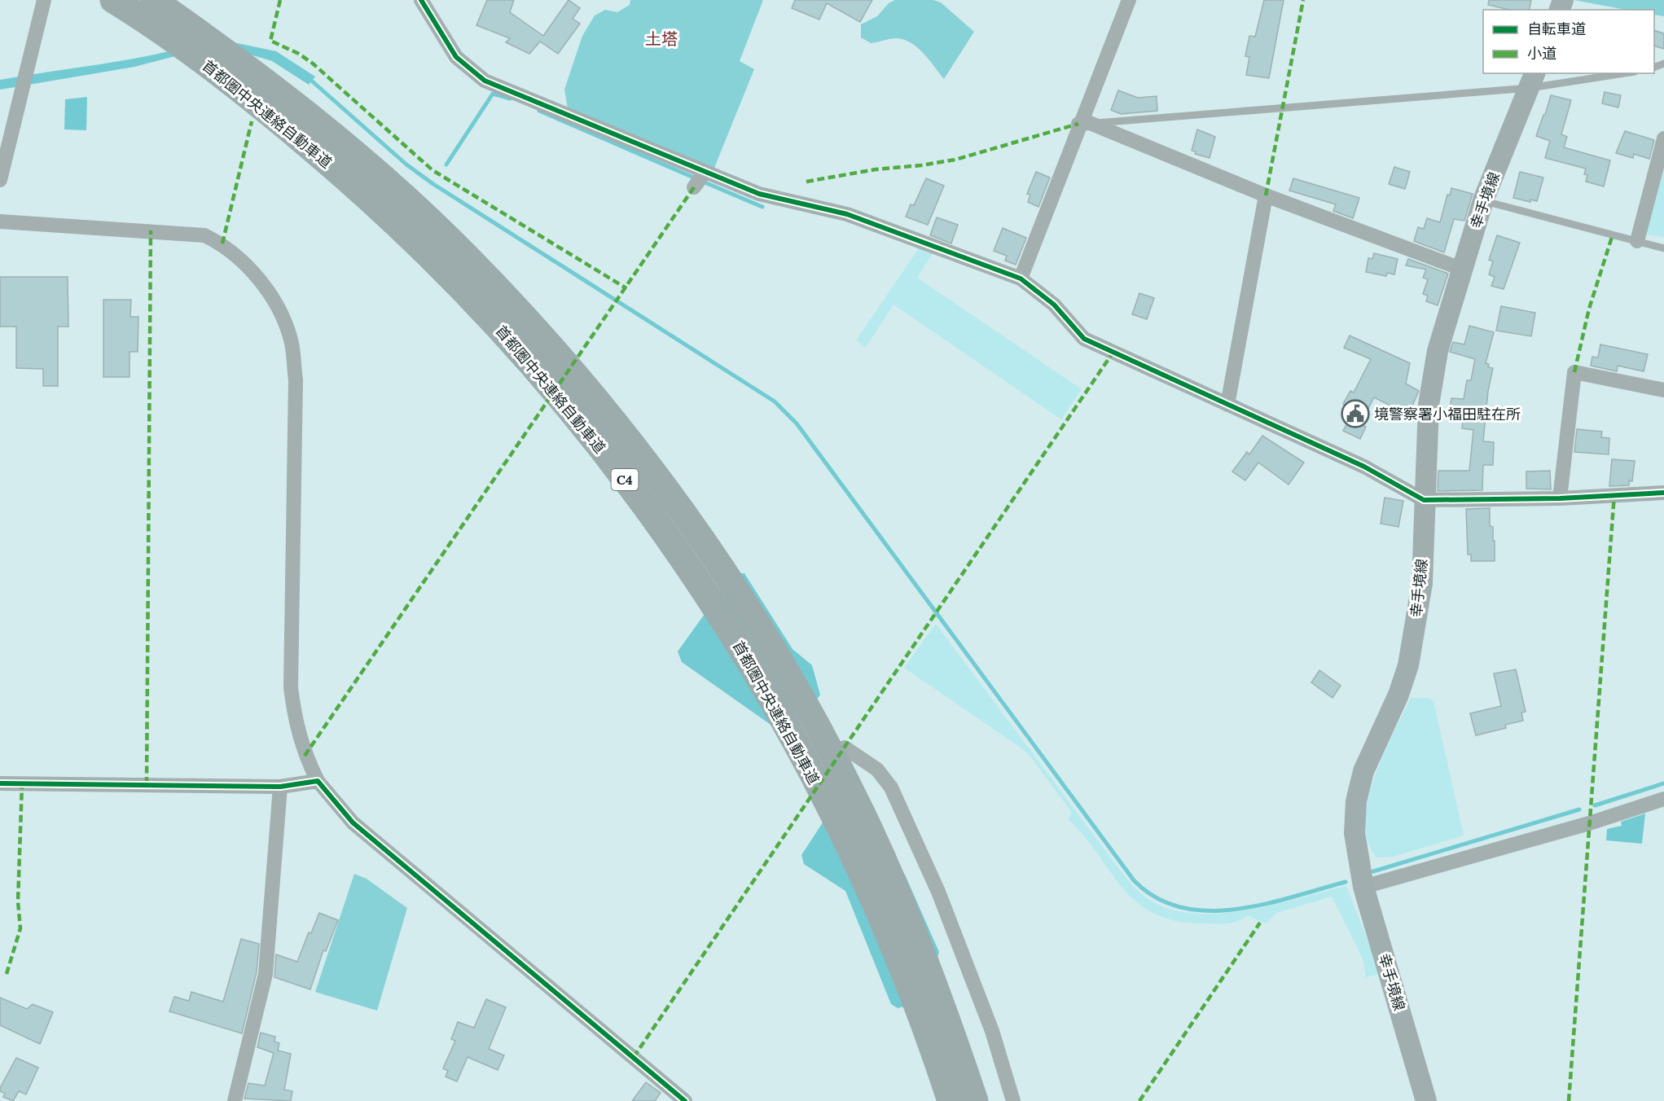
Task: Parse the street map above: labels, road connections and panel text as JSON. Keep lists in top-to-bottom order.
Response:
{
  "streets": {
    "highway": ["首都圏中央連絡自動車道", "C4"],
    "main road": ["幸手境線"]
  },
  "districts": ["土塔"],
  "places": {
    "public building": ["境警察署小福田駐在所"]
  },
  "legend": ["自転車道", "小道"]
}
